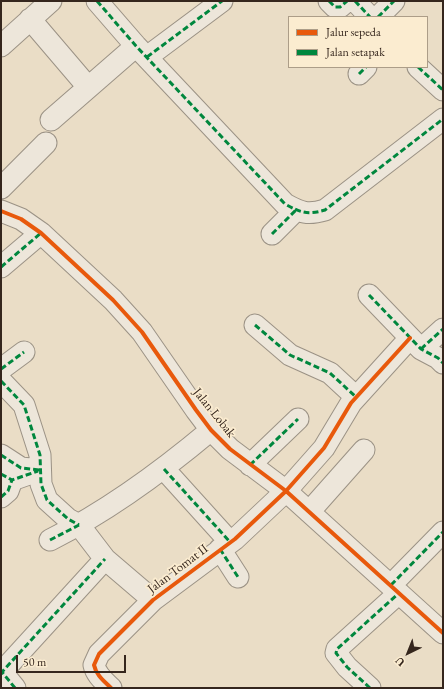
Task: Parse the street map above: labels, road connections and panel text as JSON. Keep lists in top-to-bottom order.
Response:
{
  "streets": {
    "street": ["Jalan Lobak", "Jalan Tomat II"]
  },
  "crossings": [
    ["Jalan Lobak", "Jalan Tomat II"]
  ],
  "legend": ["Jalur sepeda", "Jalan setapak"],
  "scale_bar": "50 m",
  "north": "bottom left"
}
